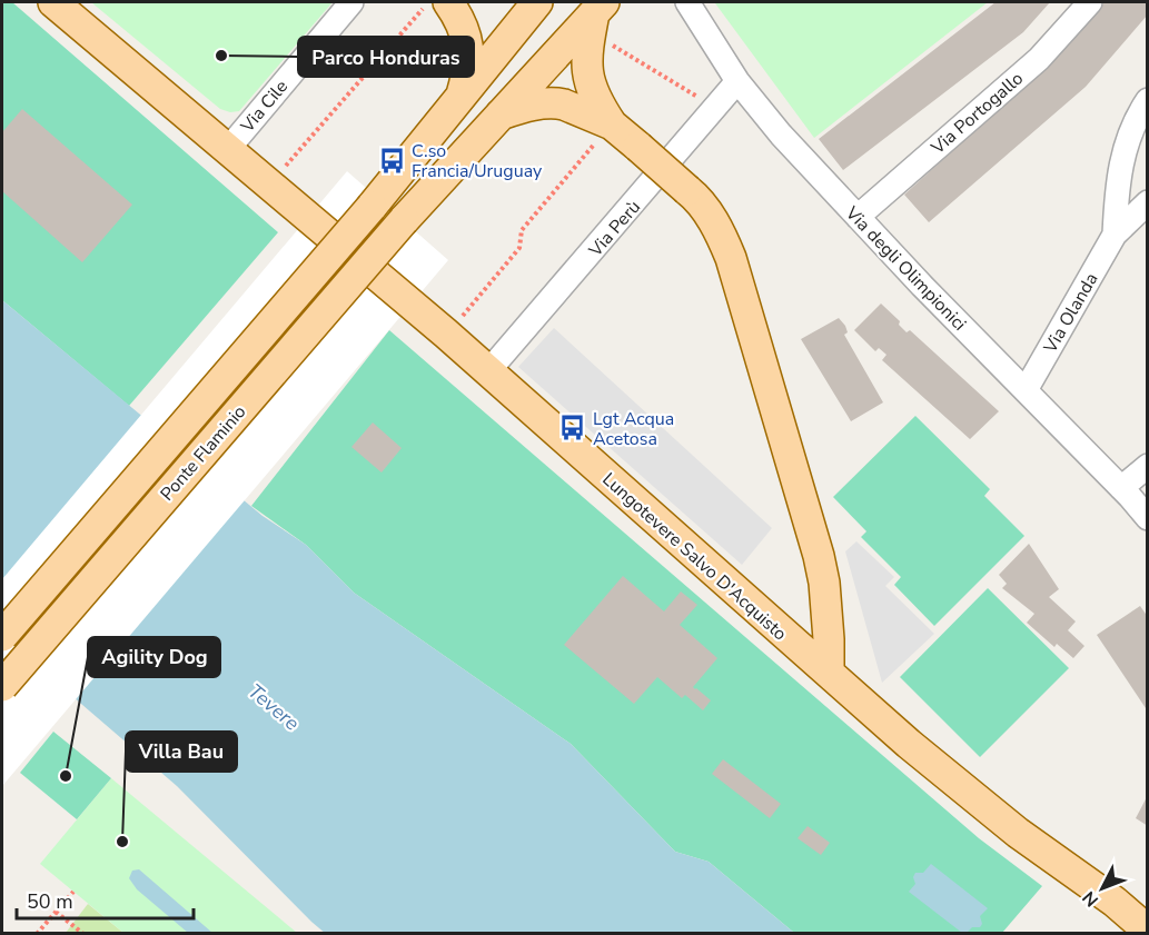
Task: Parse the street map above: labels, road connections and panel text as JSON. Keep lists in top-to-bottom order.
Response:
{
  "streets": {
    "main road": ["Ponte Flaminio", "Lungotevere Salvo D'Acquisto"],
    "street": [
      "Via Cile",
      "Via Portogallo",
      "Via Perù",
      "Via degli Olimpionici",
      "Via Olanda"
    ]
  },
  "crossings": [
    ["Via Cile", "Lungotevere Salvo D'Acquisto"],
    ["Via Portogallo", "Via degli Olimpionici"],
    ["Via Perù", "Via degli Olimpionici"],
    ["Via Perù", "Lungotevere Salvo D'Acquisto"],
    ["Via degli Olimpionici", "Via Olanda"]
  ],
  "water": ["Tevere"],
  "places": {
    "other": ["Parco Honduras", "Agility Dog", "Villa Bau"],
    "bus stop": ["C.so Francia/Uruguay", "Lgt Acqua Acetosa"]
  },
  "scale_bar": "50 m",
  "north": "bottom left"
}
